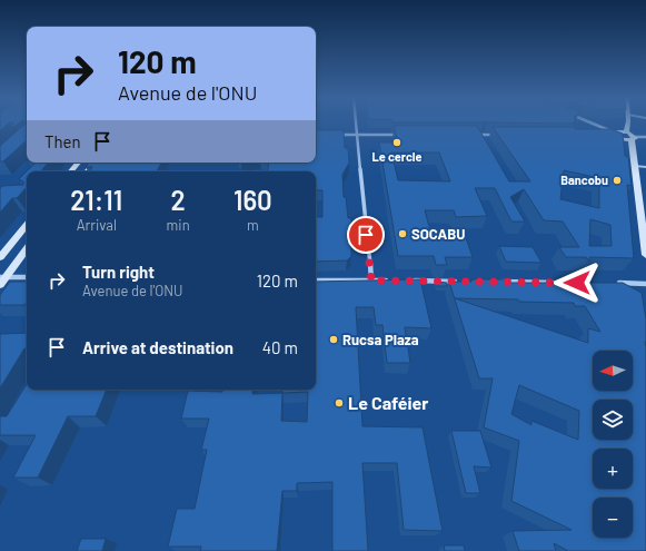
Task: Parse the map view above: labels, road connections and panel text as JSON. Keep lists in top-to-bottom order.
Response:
{
  "places": [
    "Le cercle",
    "Bancobu",
    "SOCABU",
    "Rucsa Plaza",
    "Le Caféier"
  ],
  "north": "left",
  "page": {
    "turn": ["120 m", "Avenue de l'ONU"],
    "then": "Then",
    "eta": [
      "21:11",
      "Arrival",
      "2",
      "min",
      "160",
      "m"
    ],
    "list": [
      {
        "name": "Turn right",
        "note": "Avenue de l'ONU",
        "value": "120 m"
      },
      {
        "name": "Arrive at destination",
        "value": "40 m"
      }
    ],
    "map_buttons": ["+", "−"]
  }
}
